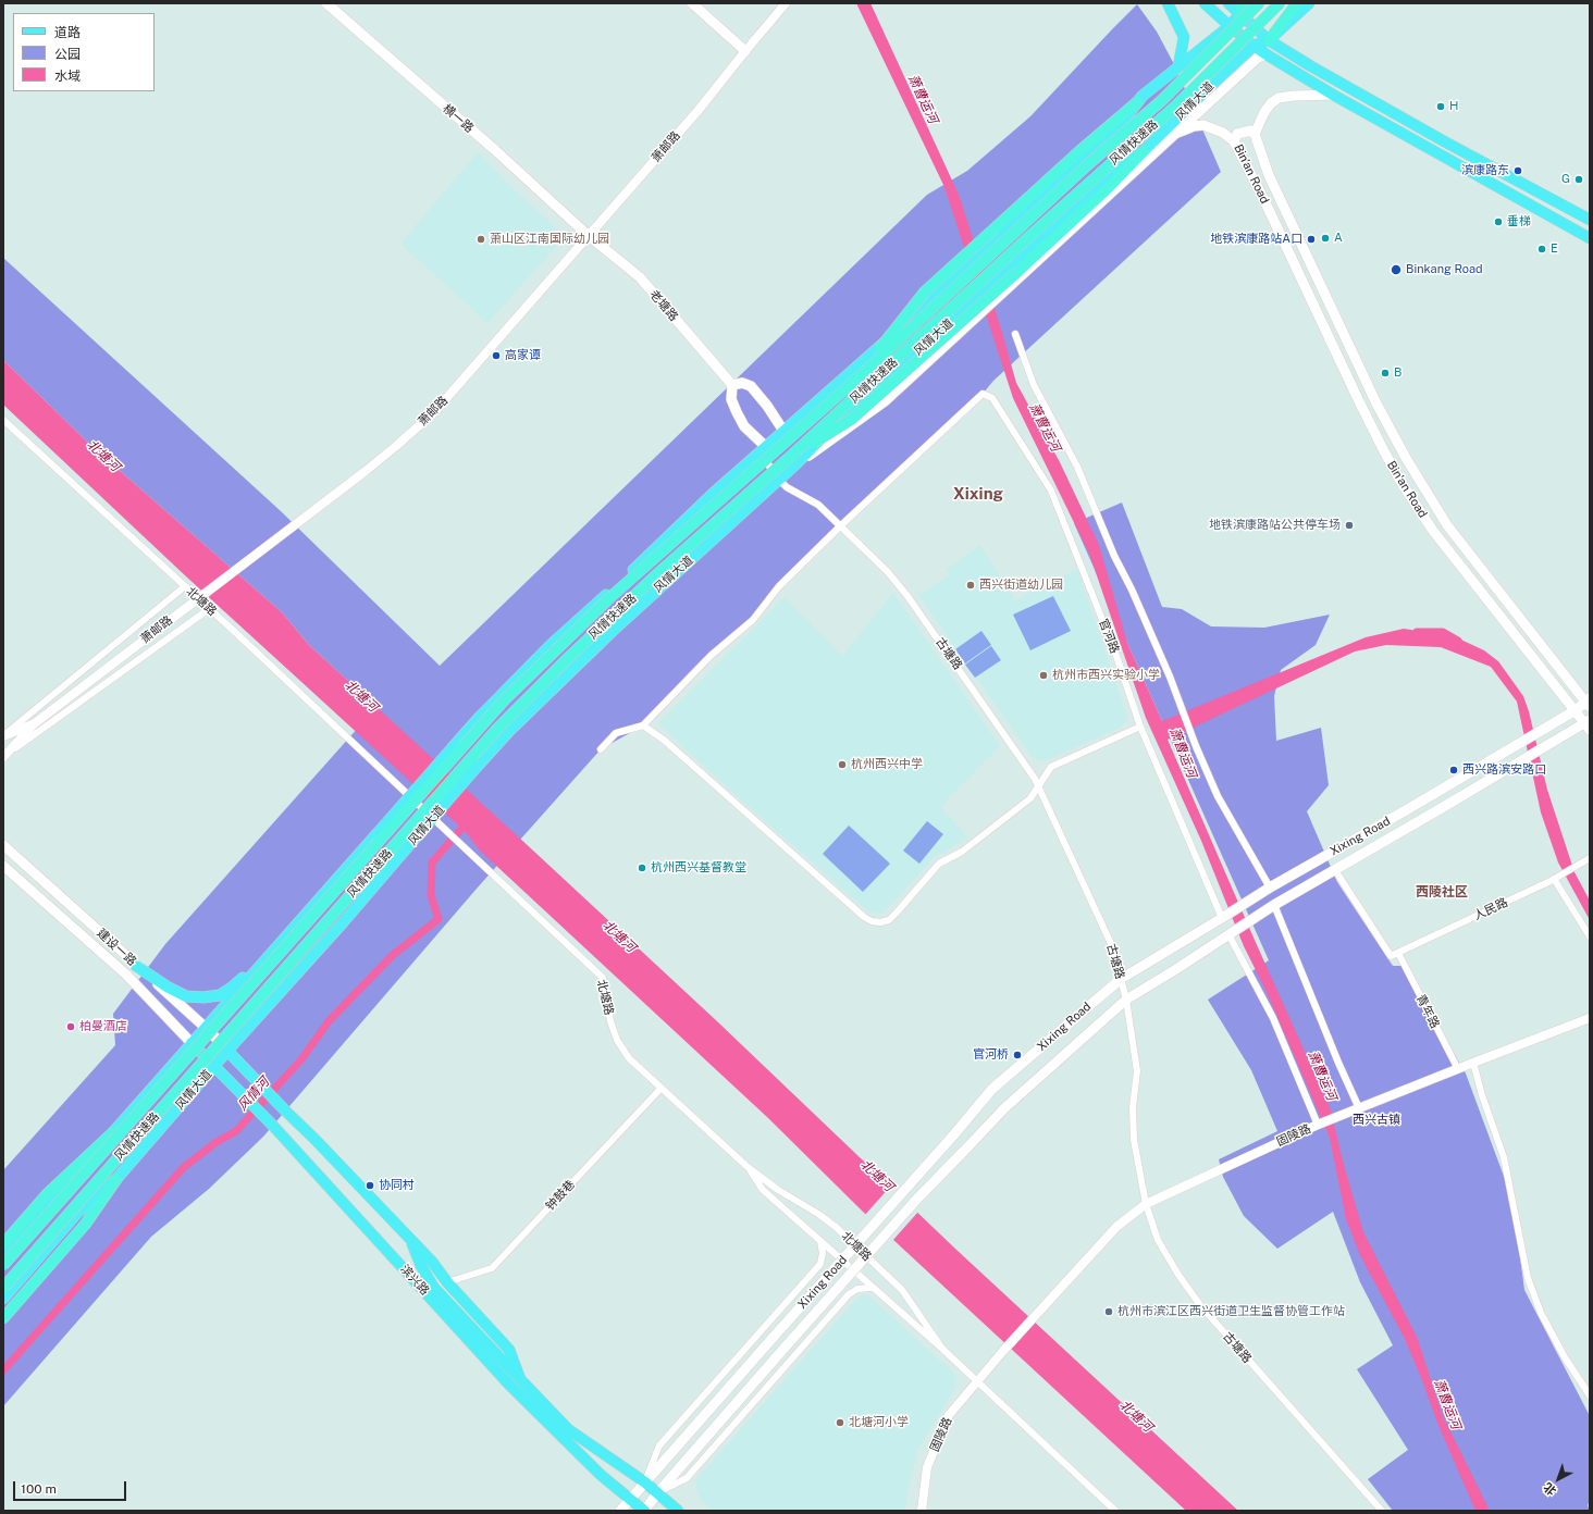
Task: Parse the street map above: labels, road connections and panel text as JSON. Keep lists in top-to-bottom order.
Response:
{
  "streets": {
    "highway": ["风情快速路"],
    "main road": [
      "风情大道",
      "横一路",
      "Bin'an Road",
      "老塘路",
      "Xixing Road",
      "建设一路",
      "滨兴路"
    ],
    "street": [
      "萧邮路",
      "北塘路",
      "官河路",
      "古塘路",
      "人民路",
      "青年路",
      "固陵路",
      "钟鼓巷"
    ]
  },
  "crossings": [
    ["风情大道", "风情快速路"],
    ["风情大道", "古塘路"],
    ["风情大道", "建设一路"],
    ["风情大道", "滨兴路"],
    ["横一路", "萧邮路"],
    ["横一路", "老塘路"],
    ["萧邮路", "老塘路"],
    ["萧邮路", "北塘路"],
    ["Bin'an Road", "Xixing Road"],
    ["北塘路", "Xixing Road"],
    ["北塘路", "固陵路"],
    ["北塘路", "钟鼓巷"],
    ["官河路", "古塘路"],
    ["官河路", "Xixing Road"],
    ["古塘路", "Xixing Road"],
    ["古塘路", "固陵路"],
    ["Xixing Road", "人民路"],
    ["Xixing Road", "滨兴路"],
    ["人民路", "青年路"],
    ["建设一路", "滨兴路"],
    ["青年路", "固陵路"],
    ["钟鼓巷", "滨兴路"]
  ],
  "districts": ["Xixing", "西陵社区"],
  "water": ["萧曹运河", "北塘河", "风情河"],
  "parks": ["西兴古镇"],
  "places": [
    "H",
    "滨康路东",
    "G",
    "垂梯",
    "A",
    "萧山区江南国际幼儿园",
    "地铁滨康路站A口",
    "E",
    "Binkang Road",
    "高家谭",
    "B",
    "地铁滨康路站公共停车场",
    "西兴街道幼儿园",
    "杭州市西兴实验小学",
    "杭州西兴中学",
    "西兴路滨安路口",
    "杭州西兴基督教堂",
    "柏曼酒店",
    "官河桥",
    "协同村",
    "杭州市滨江区西兴街道卫生监督协管工作站",
    "北塘河小学"
  ],
  "legend": ["道路", "公园", "水域"],
  "scale_bar": "100 m",
  "north": "bottom left"
}
